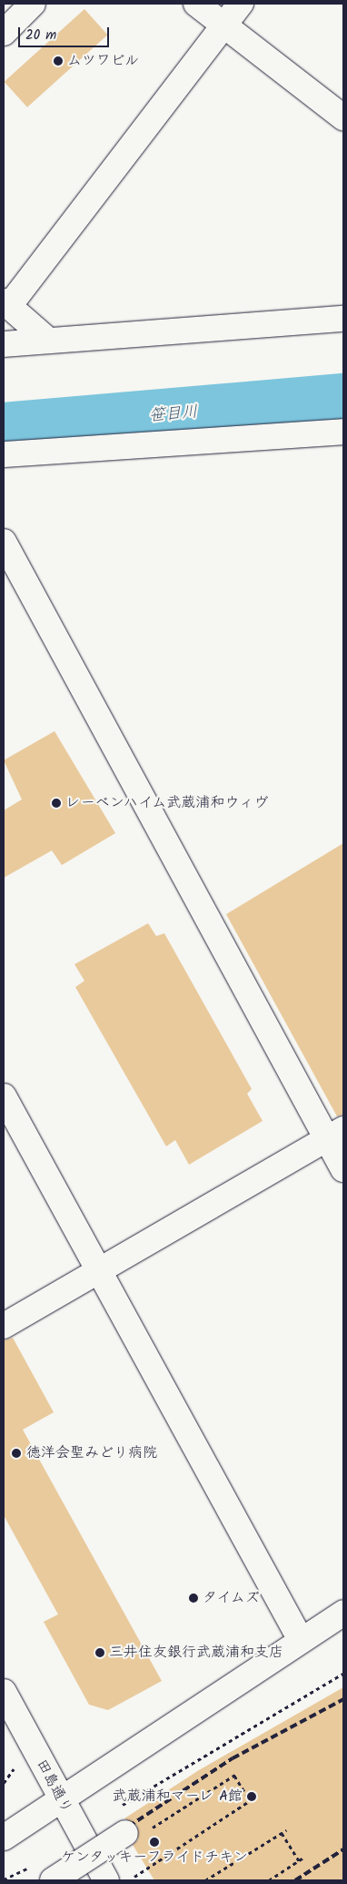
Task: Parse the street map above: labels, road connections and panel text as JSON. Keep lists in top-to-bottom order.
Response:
{
  "streets": {
    "main road": ["田島通り"]
  },
  "water": ["笹目川"],
  "places": [
    "ムツワビル",
    "レーベンハイム武蔵浦和ウィヴ",
    "徳洋会聖みどり病院",
    "タイムズ",
    "三井住友銀行武蔵浦和支店",
    "武蔵浦和マーレ A館",
    "ケンタッキーフライドチキン"
  ],
  "scale_bar": "20 m"
}
